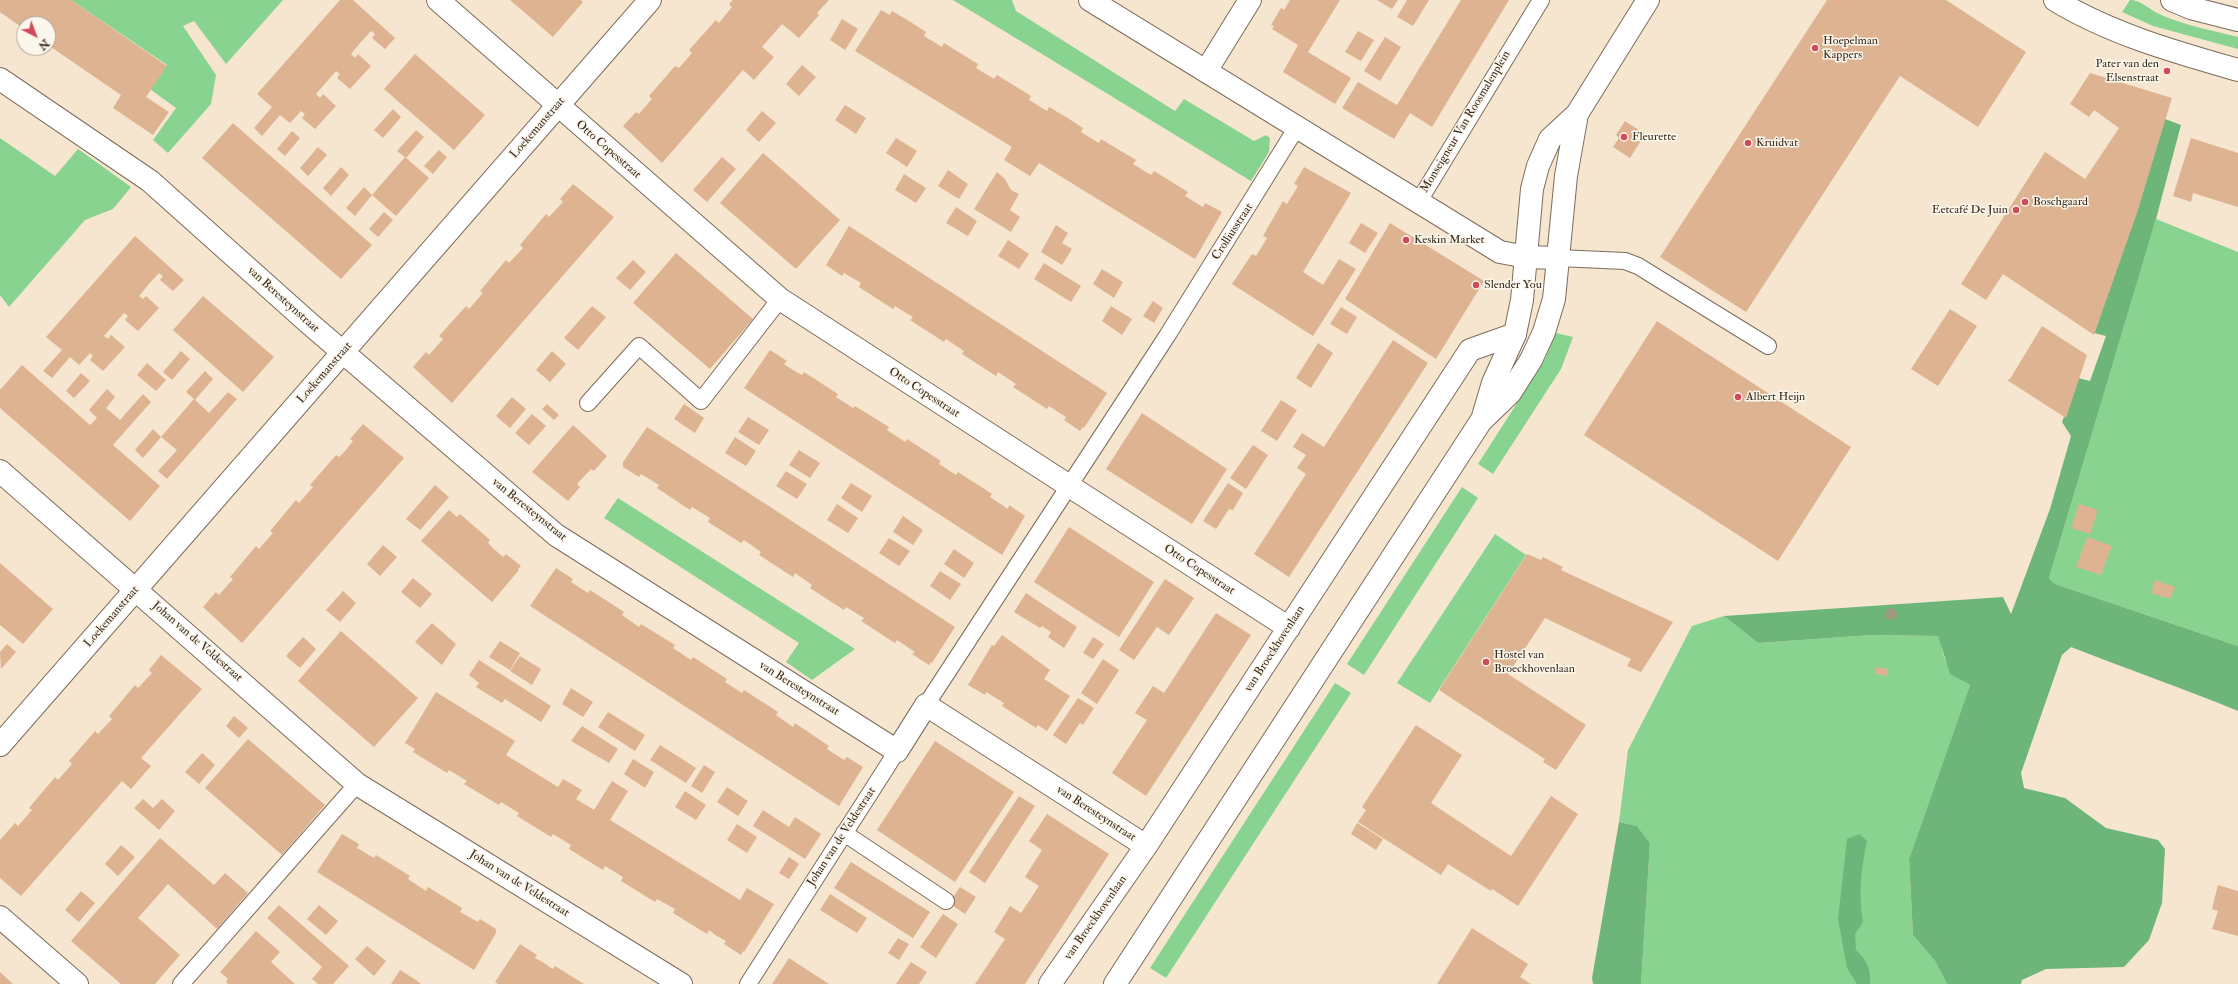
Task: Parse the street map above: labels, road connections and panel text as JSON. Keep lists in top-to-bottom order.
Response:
{
  "streets": {
    "street": [
      "Monseigneur Van Roosmalenplein",
      "Loekemanstraat",
      "Otto Copesstraat",
      "van Beresteynstraat",
      "Johan van de Veldestraat",
      "van Broeckhovenlaan"
    ],
    "lane": ["Crolliusstraat"]
  },
  "crossings": [
    ["Loekemanstraat", "Otto Copesstraat"],
    ["Loekemanstraat", "van Beresteynstraat"],
    ["Loekemanstraat", "Johan van de Veldestraat"],
    ["Otto Copesstraat", "Crolliusstraat"],
    ["Otto Copesstraat", "van Broeckhovenlaan"],
    ["van Beresteynstraat", "Johan van de Veldestraat"],
    ["van Beresteynstraat", "van Broeckhovenlaan"]
  ],
  "places": [
    "Hoepelman Kappers",
    "Pater van den Elsenstraat",
    "Fleurette",
    "Kruidvat",
    "Boschgaard",
    "Eetcafé De Juin",
    "Keskin Market",
    "Slender You",
    "Albert Heijn",
    "Hostel van Broeckhovenlaan"
  ],
  "north": "bottom right"
}
